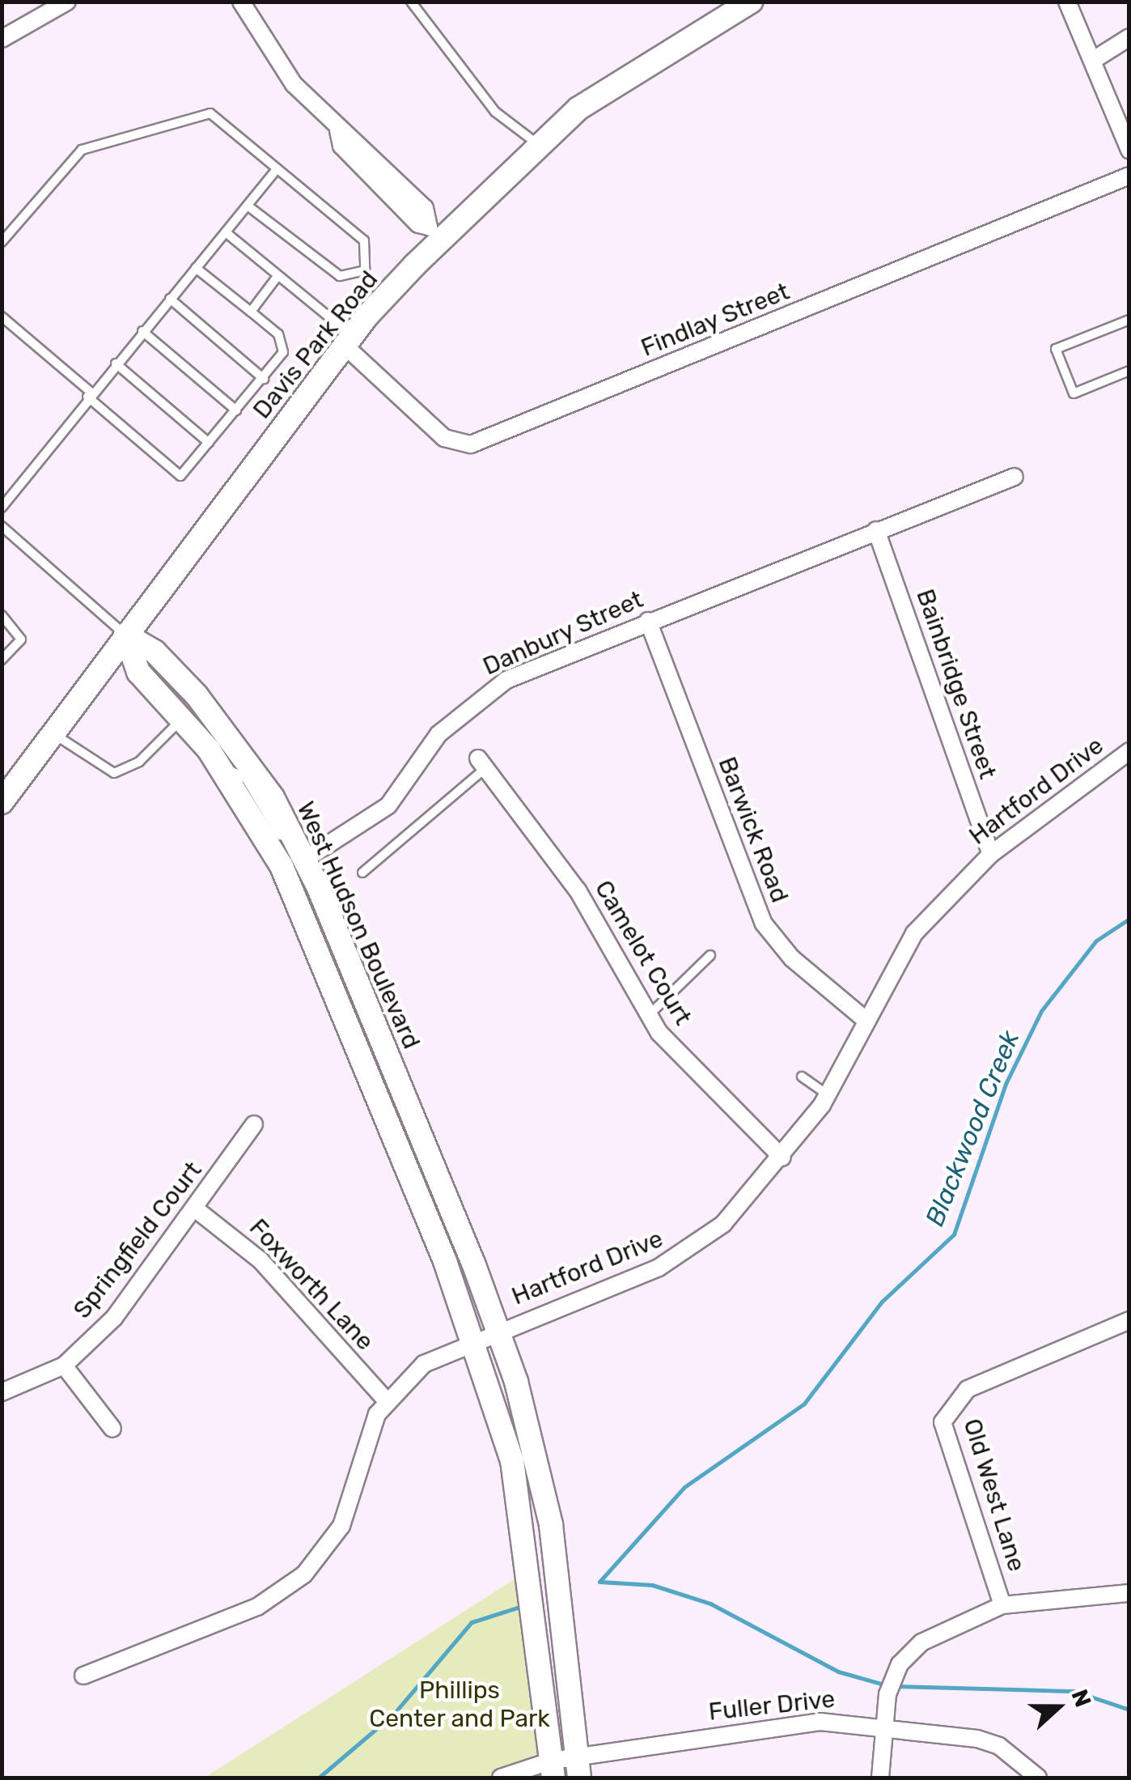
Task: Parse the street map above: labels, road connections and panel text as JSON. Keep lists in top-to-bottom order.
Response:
{
  "streets": {
    "main road": ["Davis Park Road", "West Hudson Boulevard"],
    "street": [
      "Findlay Street",
      "Danbury Street",
      "Bainbridge Street",
      "Hartford Drive",
      "Barwick Road",
      "Camelot Court",
      "Springfield Court",
      "Foxworth Lane",
      "Old West Lane",
      "Fuller Drive"
    ]
  },
  "crossings": [
    ["Findlay Street", "Davis Park Road"],
    ["Davis Park Road", "West Hudson Boulevard"],
    ["Danbury Street", "Bainbridge Street"],
    ["Danbury Street", "Barwick Road"],
    ["Danbury Street", "West Hudson Boulevard"],
    ["Bainbridge Street", "Hartford Drive"],
    ["Hartford Drive", "Barwick Road"],
    ["Hartford Drive", "West Hudson Boulevard"],
    ["Hartford Drive", "Camelot Court"],
    ["Hartford Drive", "Foxworth Lane"],
    ["West Hudson Boulevard", "Fuller Drive"],
    ["Springfield Court", "Foxworth Lane"]
  ],
  "water": ["Blackwood Creek"],
  "parks": ["Phillips Center and Park"],
  "north": "right"
}
